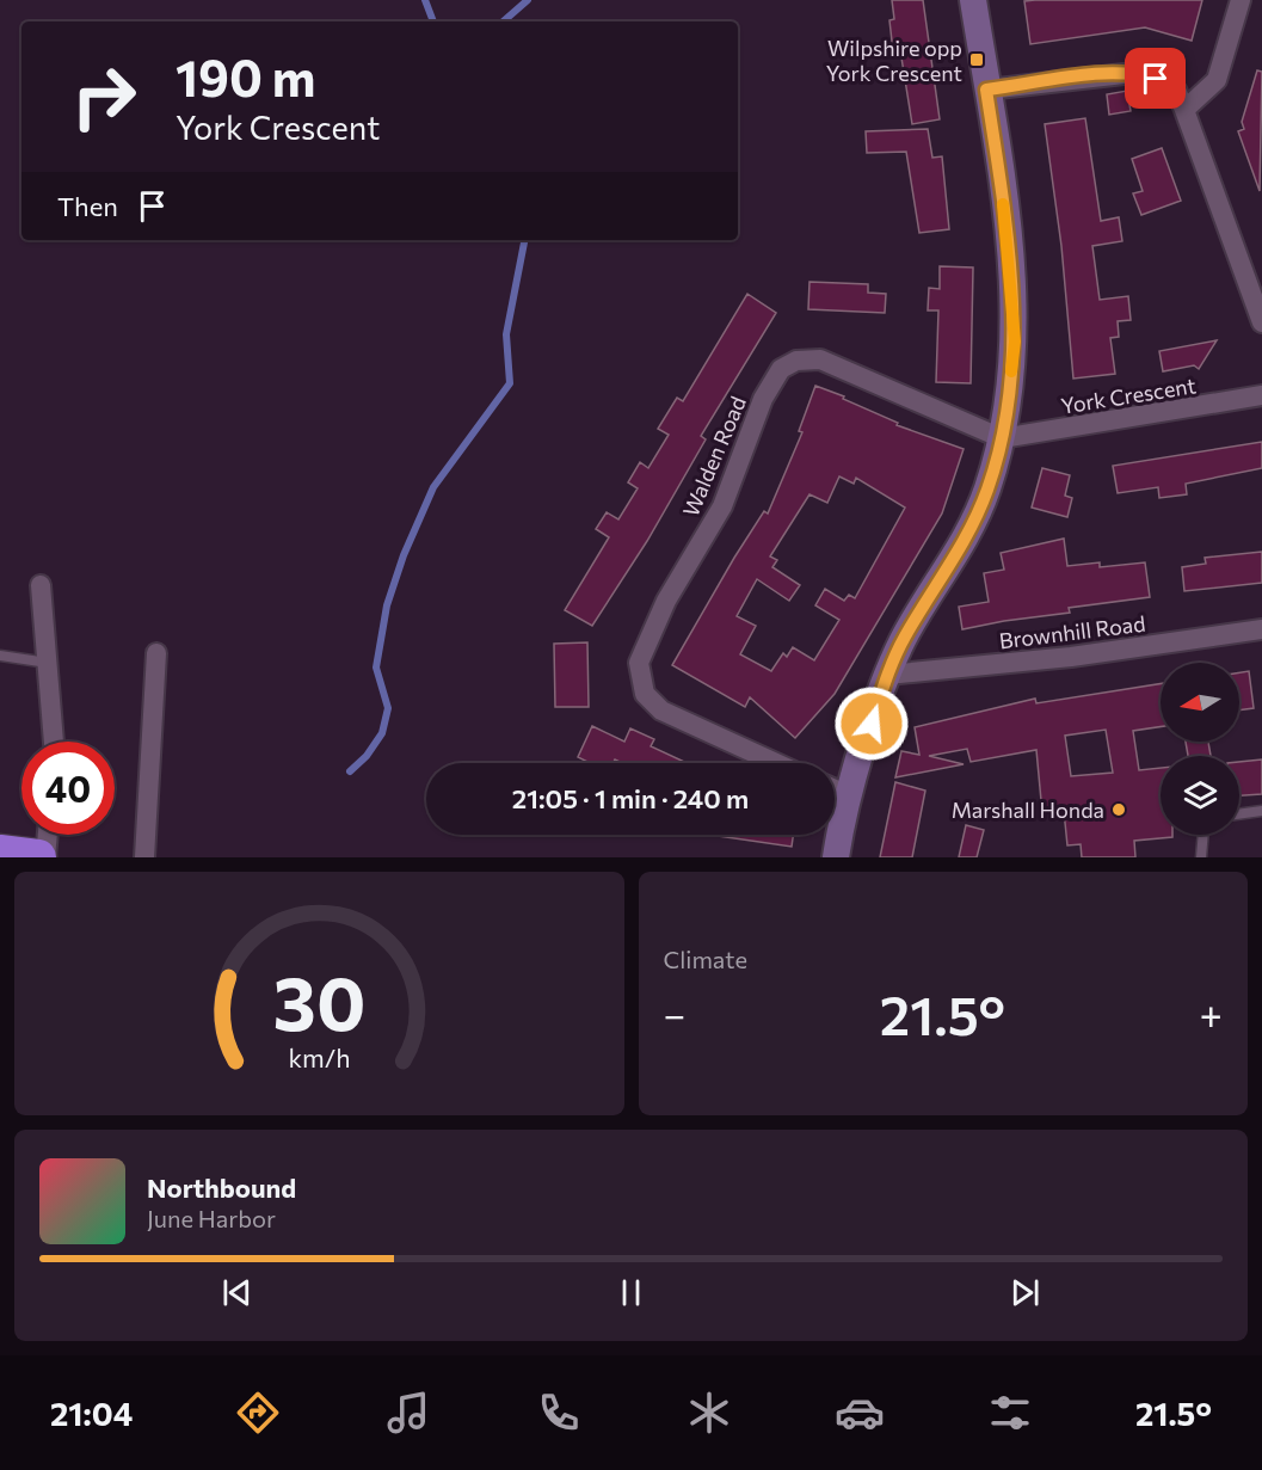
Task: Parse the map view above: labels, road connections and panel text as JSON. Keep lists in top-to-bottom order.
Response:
{
  "streets": {
    "street": ["York Crescent", "Walden Road", "Brownhill Road"]
  },
  "crossings": [
    ["York Crescent", "Walden Road"]
  ],
  "places": {
    "transit": ["Wilpshire opp York Crescent"],
    "other": ["Marshall Honda"]
  },
  "north": "left",
  "page": {
    "turn": ["190 m", "York Crescent"],
    "then": "Then",
    "limit": "40",
    "trip": "21:05 · 1 min · 240 m",
    "tile": "Climate",
    "heat": ["−", "21.5°", "+"],
    "song": ["Northbound", "June Harbor"],
    "tabs": ["21:04", "21.5°"],
    "gauge": ["30", "km/h"]
  }
}
